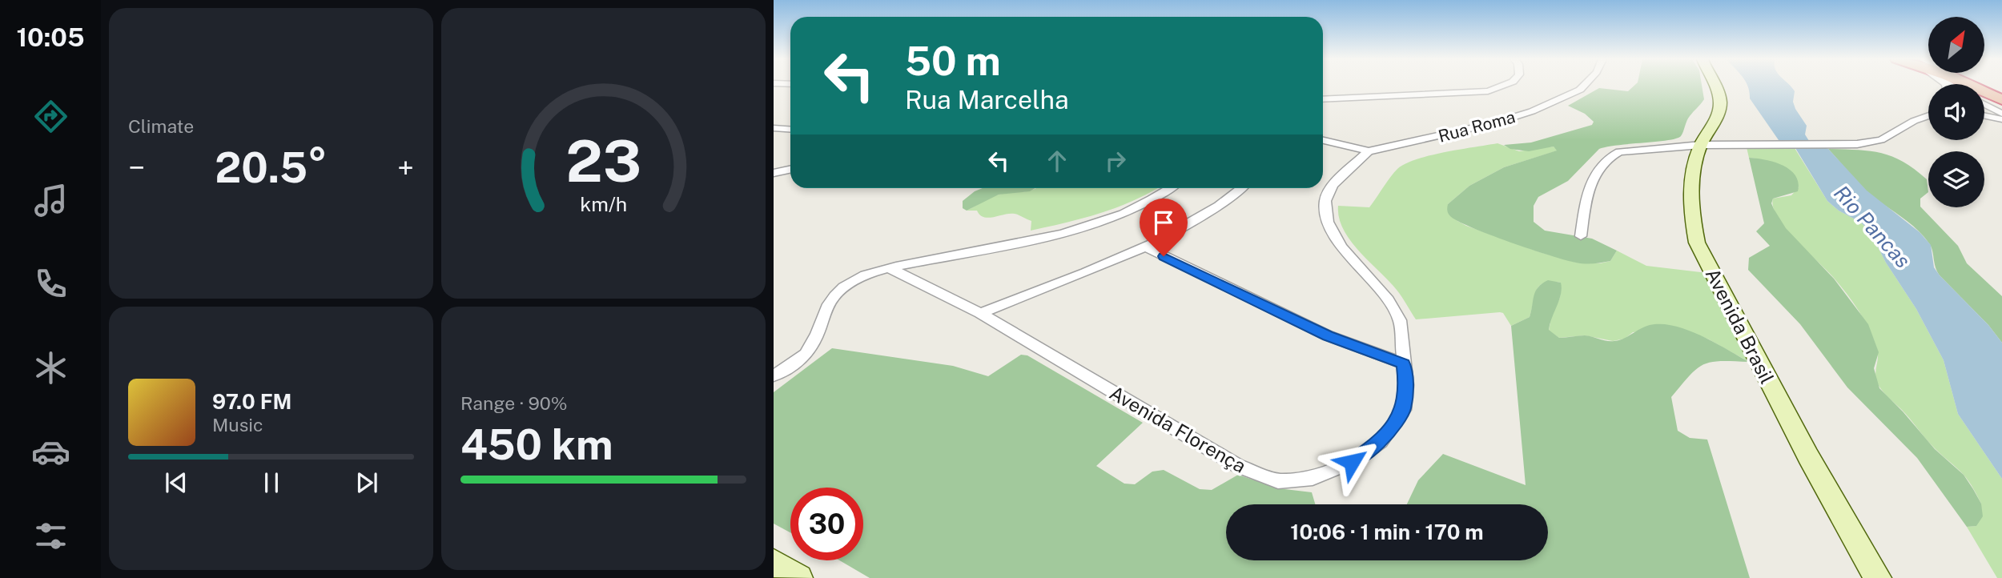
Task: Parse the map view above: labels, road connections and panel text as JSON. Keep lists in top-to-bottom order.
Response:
{
  "streets": {
    "main road": ["Avenida Brasil"],
    "street": ["Rua Roma", "Avenida Florença"]
  },
  "crossings": [
    ["Rua Roma", "Avenida Florença"]
  ],
  "water": ["Rio Pancas"],
  "north": "top right",
  "page": {
    "tabs": "10:05",
    "tile": [
      "Climate",
      ["Range · 90%", "450 km"]
    ],
    "turn": ["50 m", "Rua Marcelha"],
    "heat": ["−", "20.5°", "+"],
    "song": ["97.0 FM", "Music"],
    "limit": "30",
    "trip": "10:06 · 1 min · 170 m",
    "gauge": ["23", "km/h"]
  }
}
